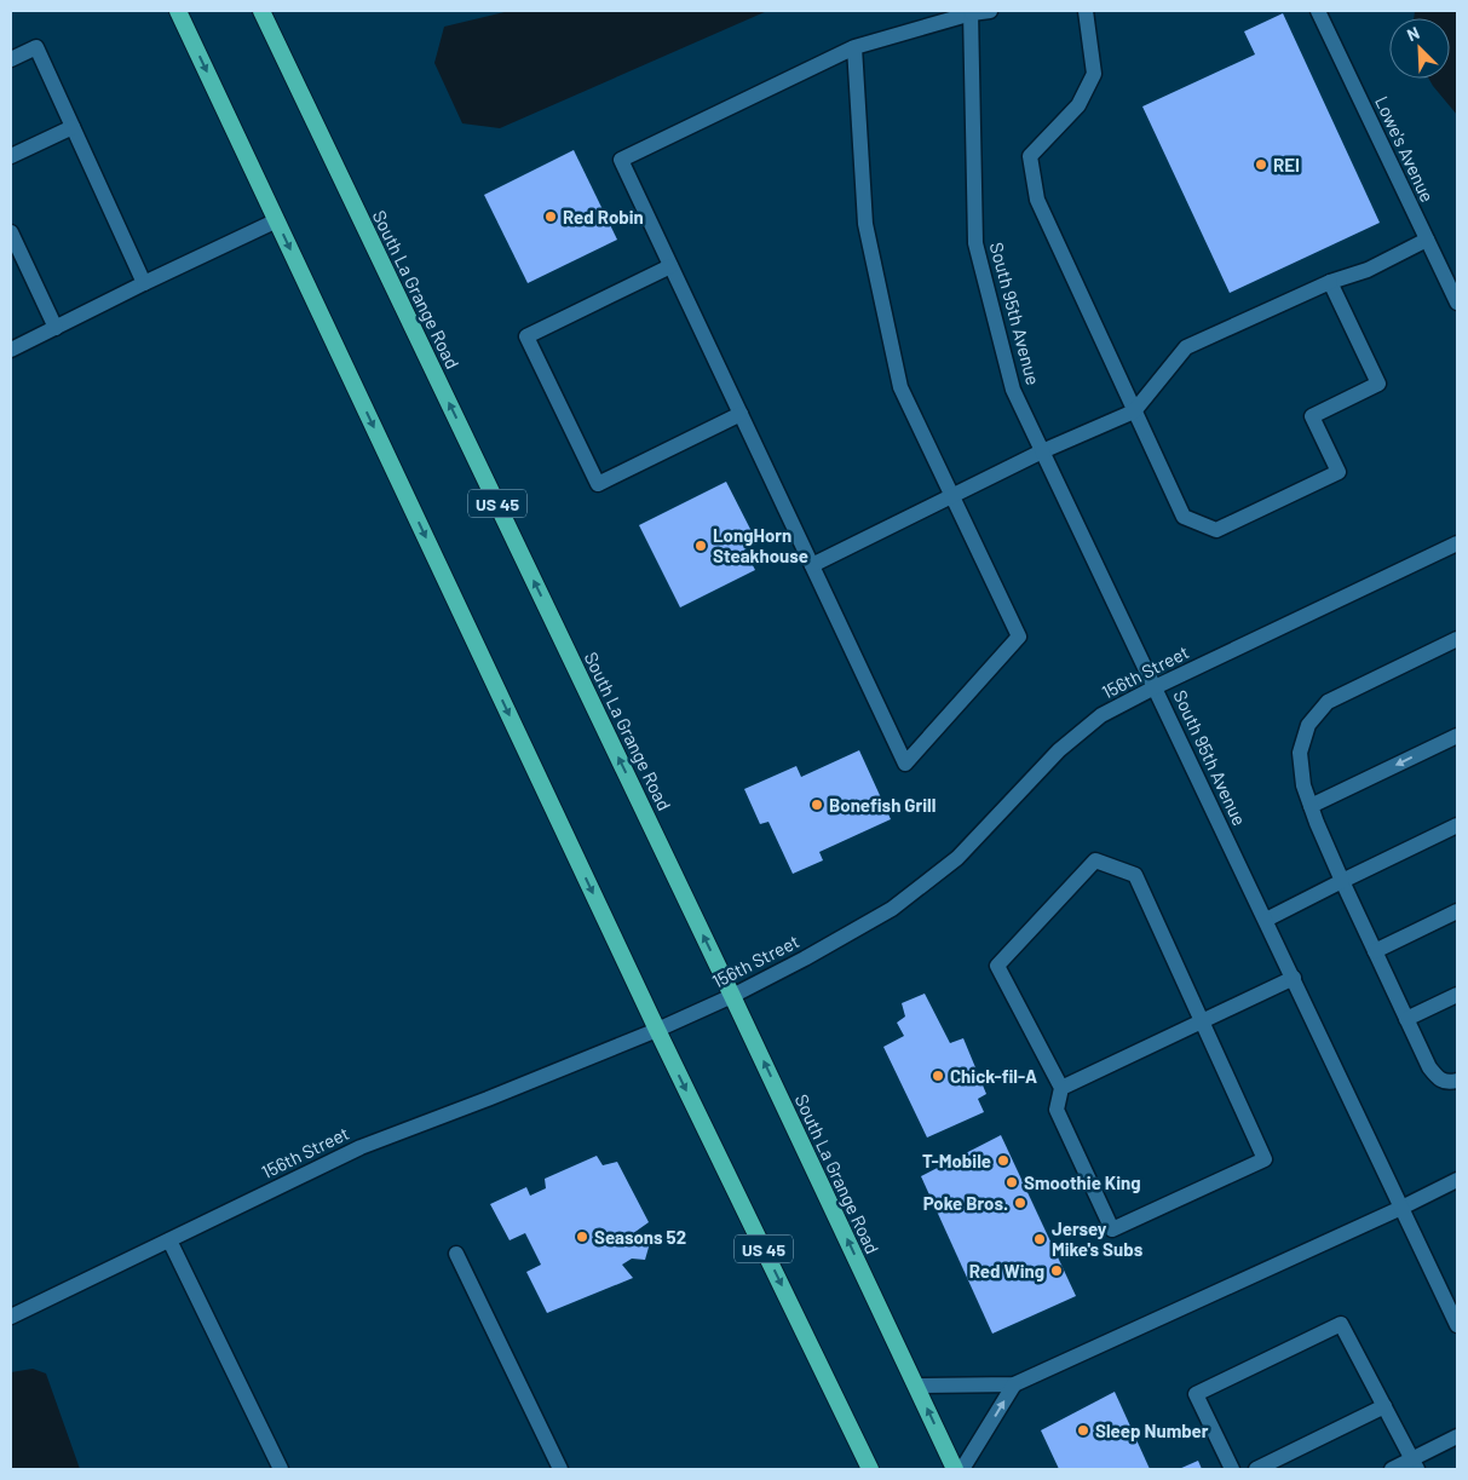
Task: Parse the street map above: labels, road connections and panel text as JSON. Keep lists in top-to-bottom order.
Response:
{
  "streets": {
    "highway": ["South La Grange Road", "US 45"],
    "street": ["Lowe's Avenue", "South 95th Avenue", "156th Street"]
  },
  "crossings": [
    ["South La Grange Road", "156th Street"],
    ["South 95th Avenue", "156th Street"],
    ["US 45", "156th Street"]
  ],
  "places": [
    "REI",
    "Red Robin",
    "LongHorn Steakhouse",
    "Bonefish Grill",
    "Chick-fil-A",
    "T-Mobile",
    "Smoothie King",
    "Poke Bros.",
    "Seasons 52",
    "Jersey Mike's Subs",
    "Red Wing",
    "Sleep Number"
  ],
  "north": "top left"
}
